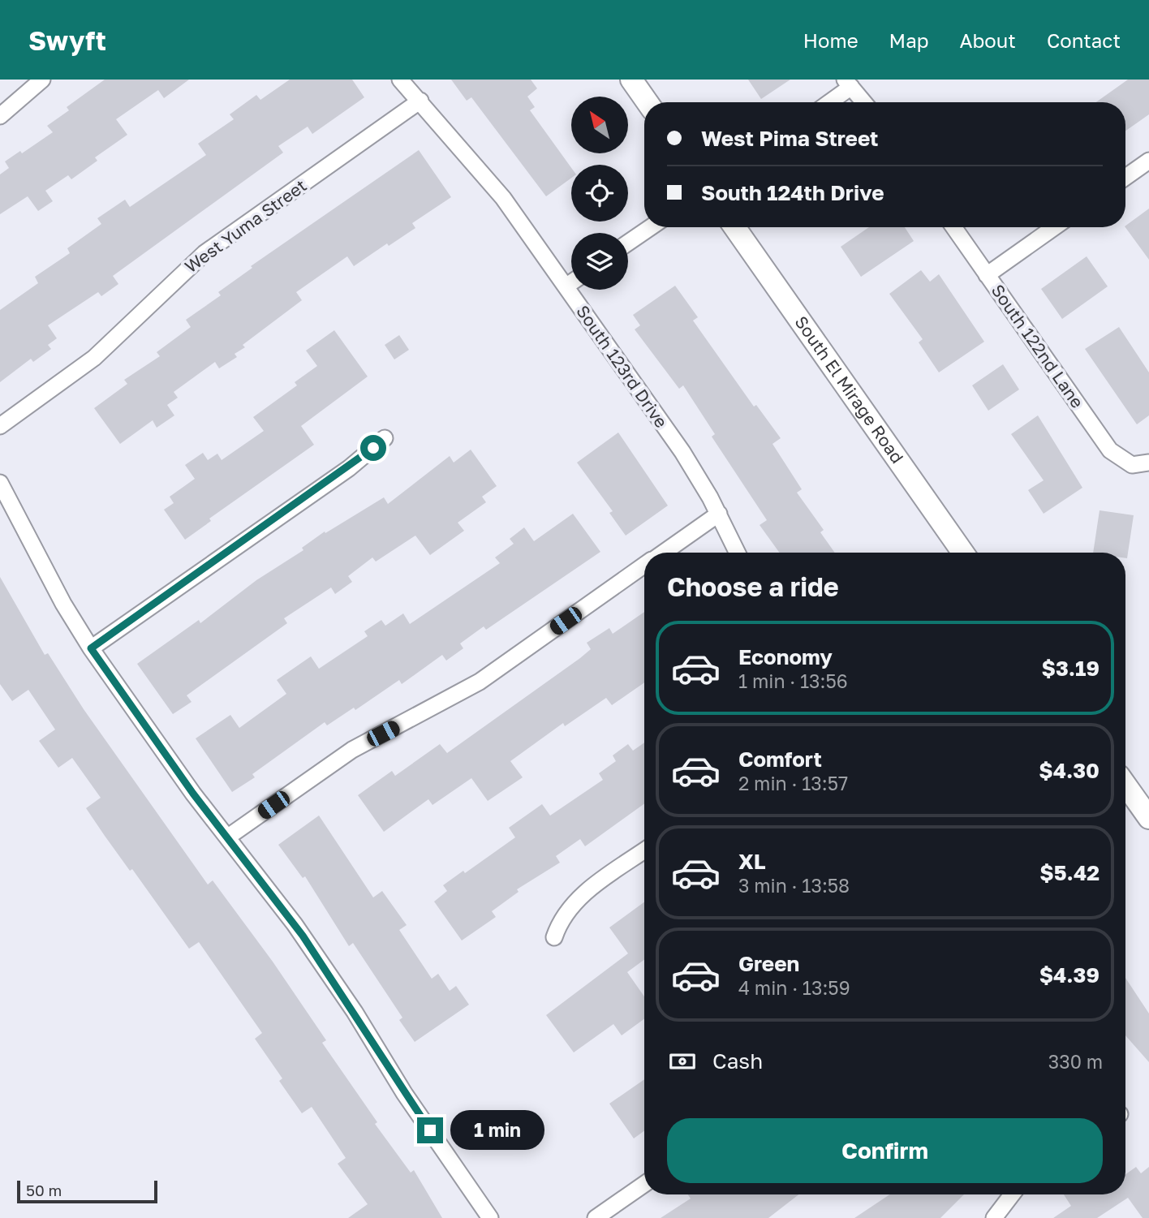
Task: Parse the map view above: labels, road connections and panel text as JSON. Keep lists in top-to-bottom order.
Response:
{
  "streets": {
    "main road": ["South El Mirage Road"],
    "street": ["West Yuma Street", "South 122nd Lane", "South 123rd Drive"]
  },
  "crossings": [
    ["West Yuma Street", "South 123rd Drive"]
  ],
  "scale_bar": "50 m",
  "north": "top left",
  "page": {
    "header": "Swyft",
    "nav": [
      "Home",
      "Map",
      "About",
      "Contact"
    ],
    "banner": ["West Pima Street", "South 124th Drive"],
    "heading": "Choose a ride",
    "list": [
      {
        "name": "Economy",
        "note": "1 min · 13:56",
        "value": "$3.19"
      },
      {
        "name": "Comfort",
        "note": "2 min · 13:57",
        "value": "$4.30"
      },
      {
        "name": "XL",
        "note": "3 min · 13:58",
        "value": "$5.42"
      },
      {
        "name": "Green",
        "note": "4 min · 13:59",
        "value": "$4.39"
      }
    ],
    "pay": ["Cash", "330 m"],
    "buttons": "Confirm",
    "bubble": "1 min",
    "scale": "50 m"
  }
}
